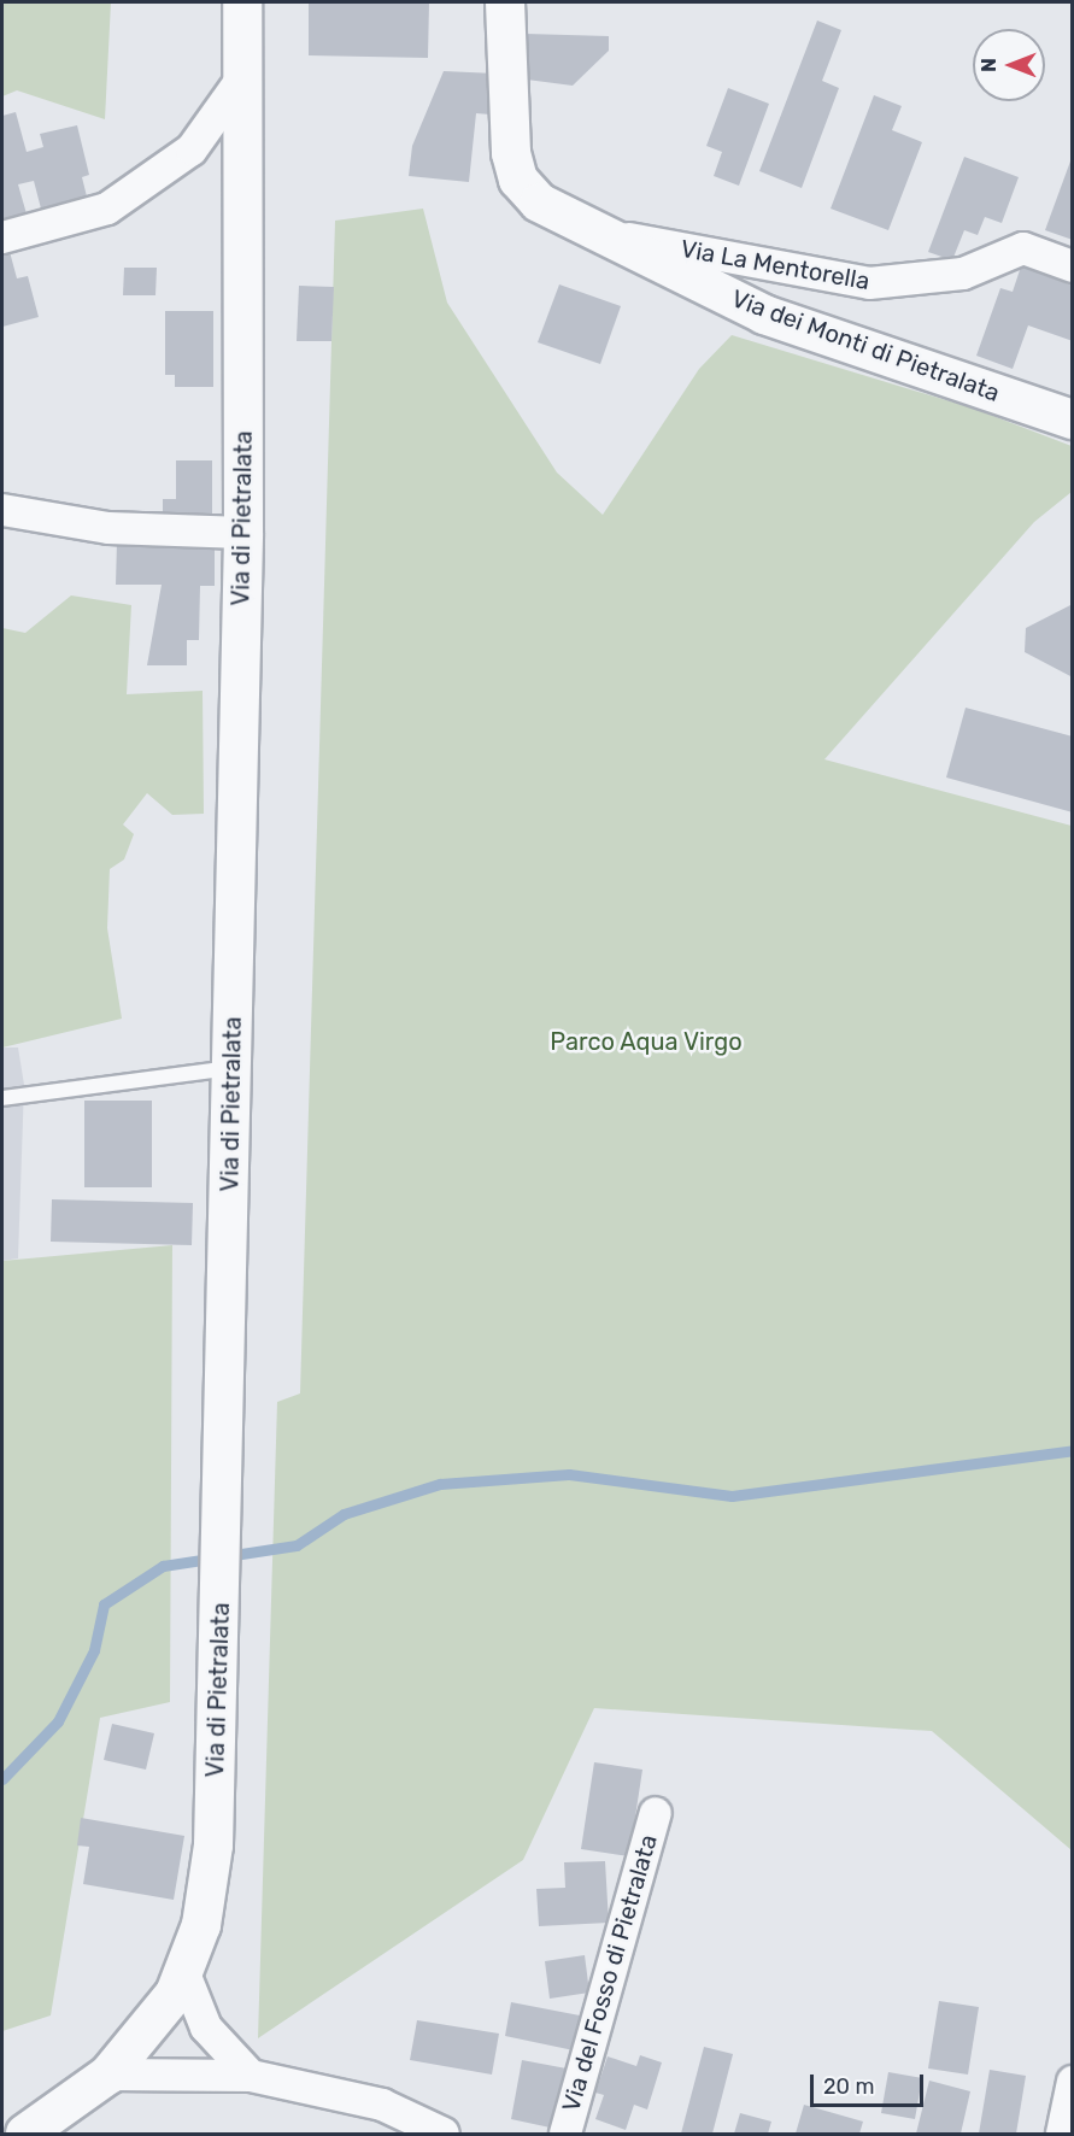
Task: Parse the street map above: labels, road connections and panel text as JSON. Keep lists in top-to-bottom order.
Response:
{
  "streets": {
    "street": [
      "Via La Mentorella",
      "Via dei Monti di Pietralata",
      "Via di Pietralata",
      "Via del Fosso di Pietralata"
    ]
  },
  "crossings": [
    ["Via La Mentorella", "Via dei Monti di Pietralata"]
  ],
  "parks": ["Parco Aqua Virgo"],
  "scale_bar": "20 m",
  "north": "left"
}
